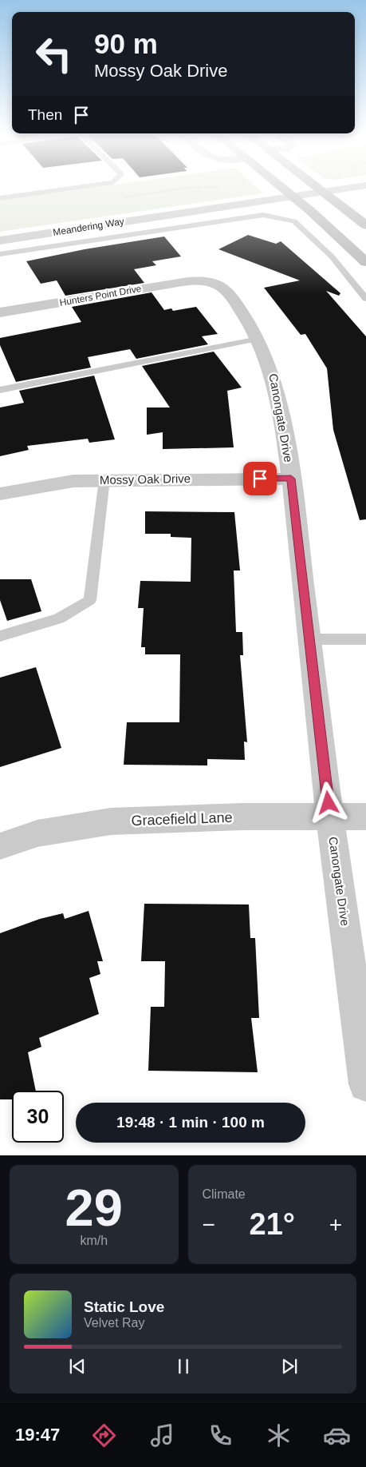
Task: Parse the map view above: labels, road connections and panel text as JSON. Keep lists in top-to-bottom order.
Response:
{
  "streets": {
    "street": [
      "Meandering Way",
      "Hunters Point Drive",
      "Canongate Drive",
      "Mossy Oak Drive",
      "Gracefield Lane"
    ]
  },
  "crossings": [
    ["Hunters Point Drive", "Canongate Drive"],
    ["Canongate Drive", "Mossy Oak Drive"],
    ["Canongate Drive", "Gracefield Lane"]
  ],
  "page": {
    "turn": ["90 m", "Mossy Oak Drive"],
    "then": "Then",
    "limit": "30",
    "trip": "19:48 · 1 min · 100 m",
    "tile": [
      ["29", "km/h"],
      "Climate"
    ],
    "heat": ["−", "21°", "+"],
    "song": ["Static Love", "Velvet Ray"],
    "tabs": "19:47"
  }
}
